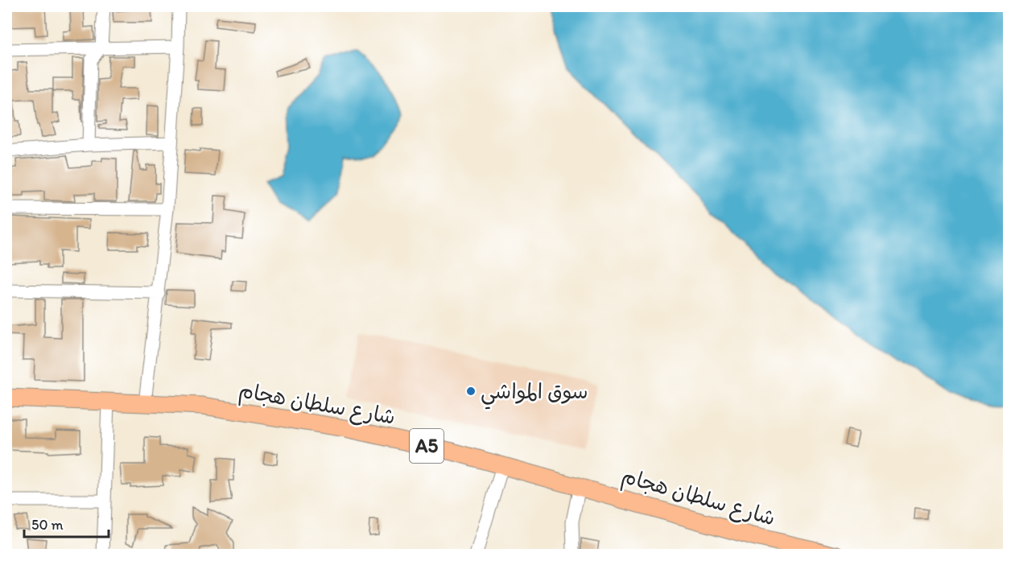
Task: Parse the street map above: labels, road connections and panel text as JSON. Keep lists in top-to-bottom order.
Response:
{
  "streets": {
    "highway": ["شارع سلطان هجام", "A5"]
  },
  "places": ["سوق المواشي"],
  "scale_bar": "50 m"
}
